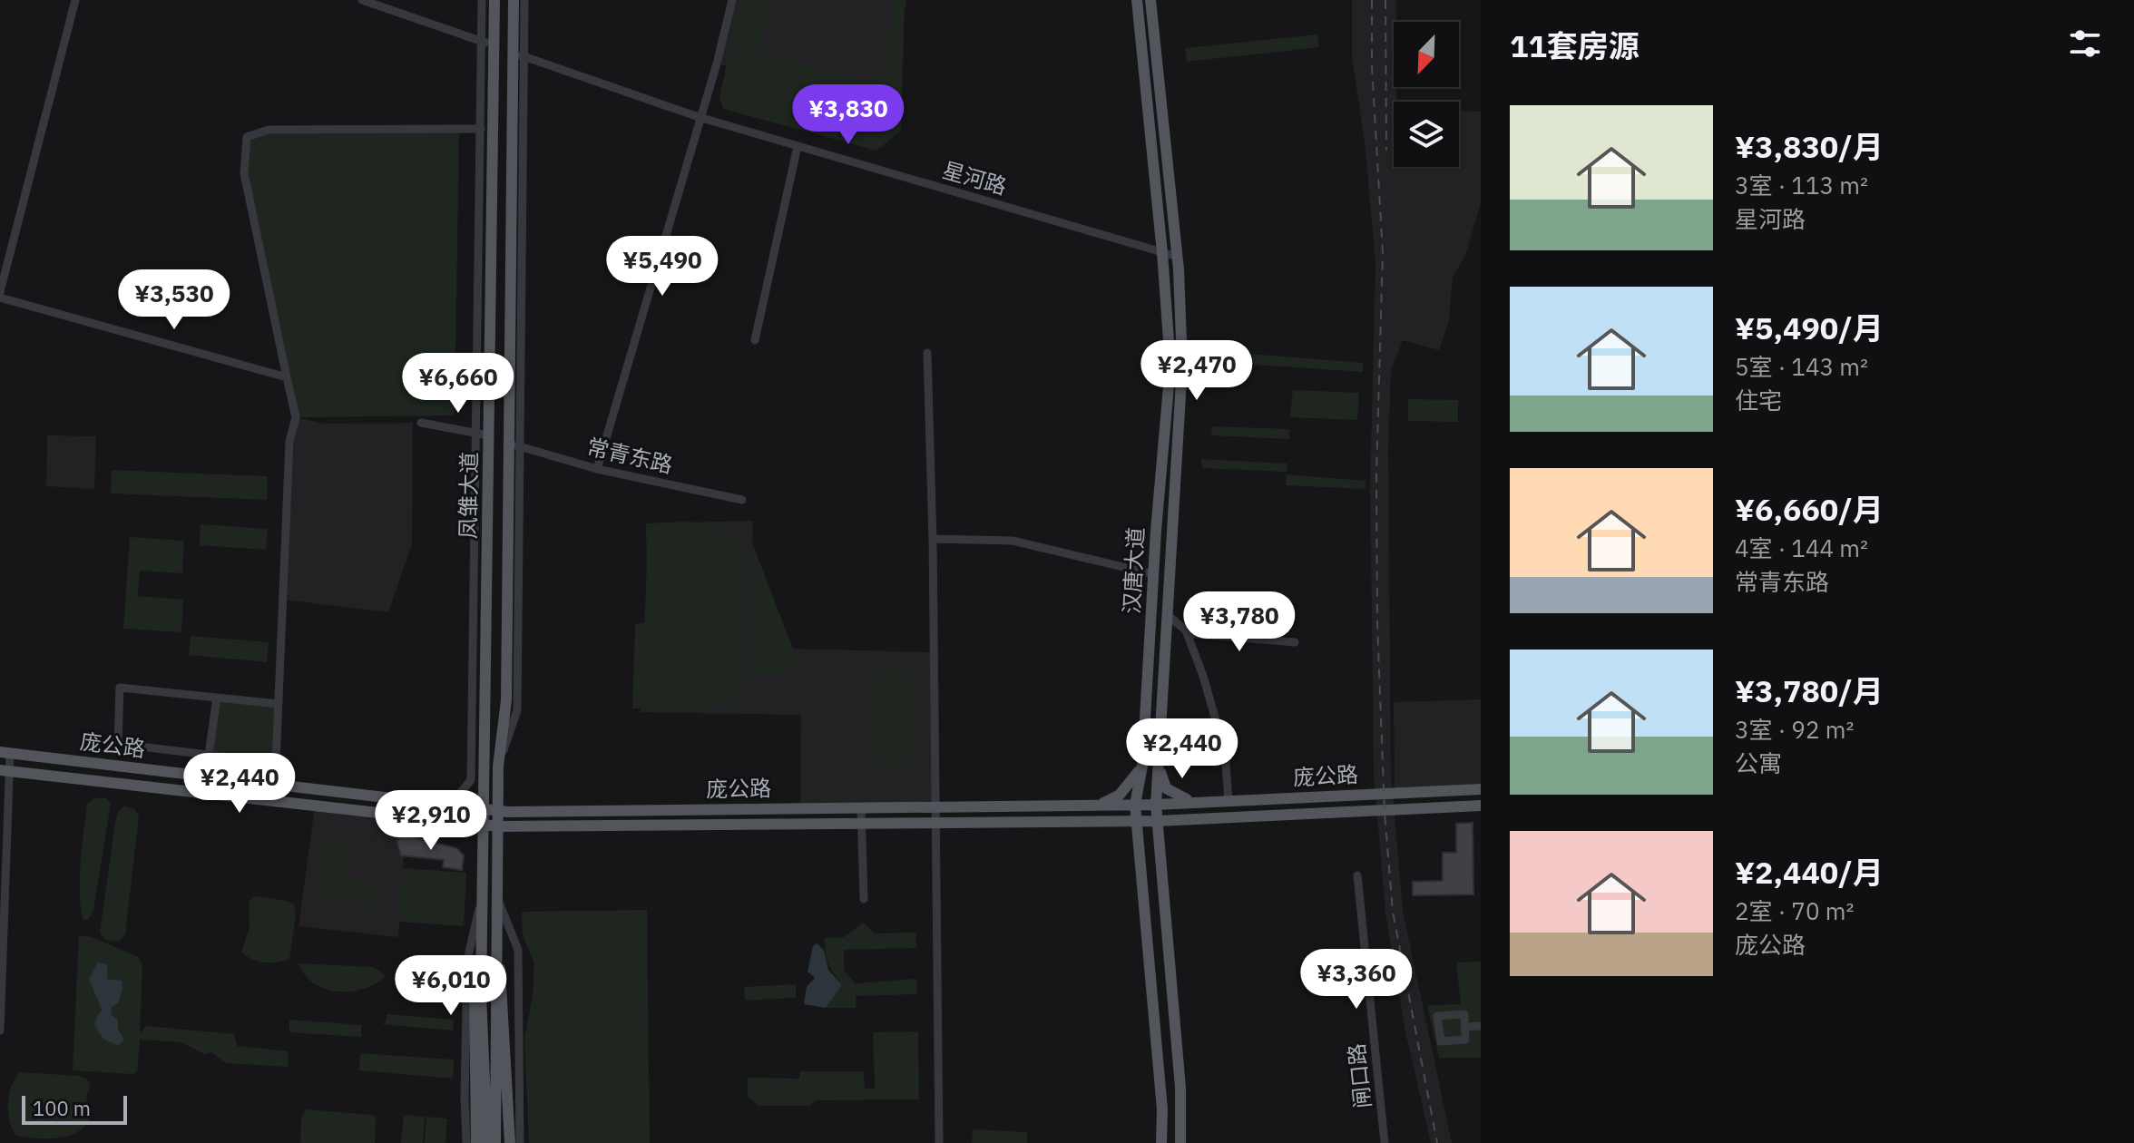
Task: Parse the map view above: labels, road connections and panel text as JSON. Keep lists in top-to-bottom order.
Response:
{
  "streets": {
    "main road": ["凤雏大道", "汉唐大道", "庞公路"],
    "street": ["星河路", "常青东路", "闸口路"]
  },
  "crossings": [
    ["星河路", "凤雏大道"],
    ["星河路", "汉唐大道"],
    ["常青东路", "凤雏大道"],
    ["凤雏大道", "庞公路"],
    ["汉唐大道", "庞公路"]
  ],
  "scale_bar": "100 m",
  "north": "bottom left",
  "page": {
    "heading": "11套房源",
    "price": [
      "¥3,830",
      "¥5,490",
      "¥3,530",
      "¥2,470",
      "¥6,660",
      "¥3,780",
      "¥2,440",
      "¥2,440",
      "¥2,910",
      "¥3,360",
      "¥6,010"
    ],
    "list": [
      {
        "name": "¥3,830/月",
        "note": "3室 · 113 m² · 星河路"
      },
      {
        "name": "¥5,490/月",
        "note": "5室 · 143 m² · 住宅"
      },
      {
        "name": "¥6,660/月",
        "note": "4室 · 144 m² · 常青东路"
      },
      {
        "name": "¥3,780/月",
        "note": "3室 · 92 m² · 公寓"
      },
      {
        "name": "¥2,440/月",
        "note": "2室 · 70 m² · 庞公路"
      }
    ],
    "scale": "100 m"
  }
}
